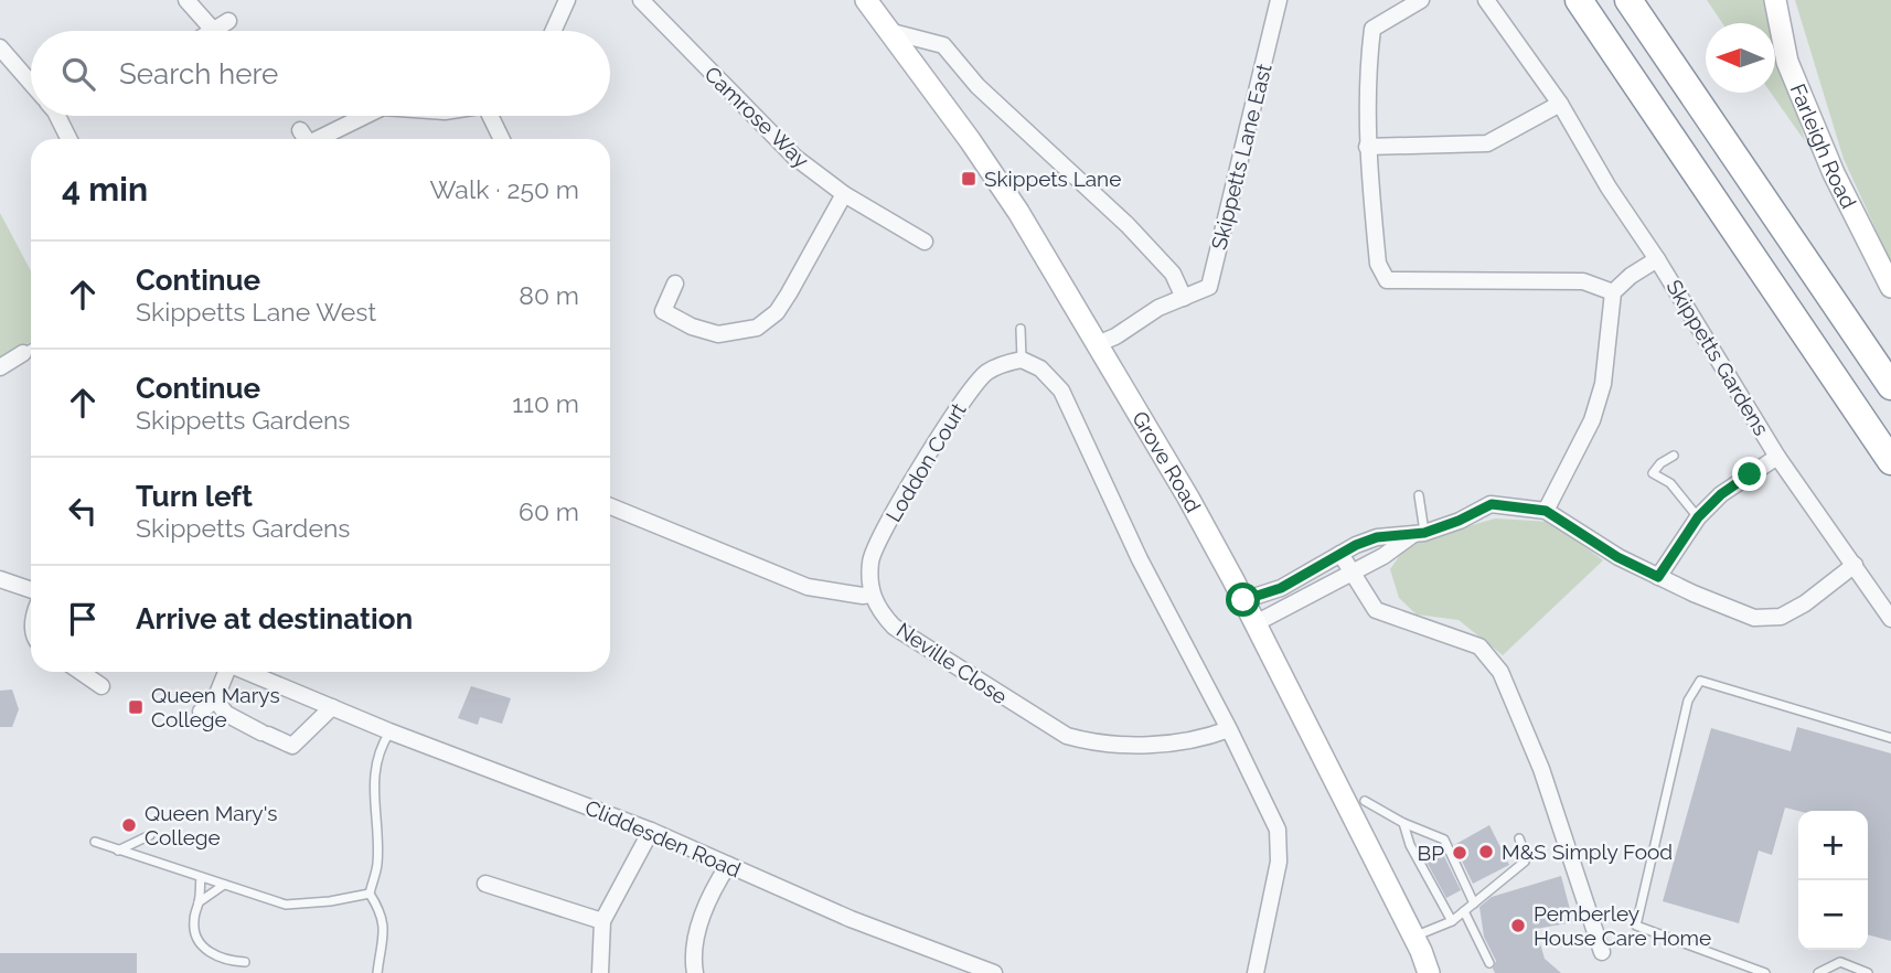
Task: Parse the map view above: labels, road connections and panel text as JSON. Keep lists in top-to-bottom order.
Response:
{
  "streets": {
    "street": [
      "Camrose Way",
      "Farleigh Road",
      "Skippetts Lane East",
      "Skippetts Gardens",
      "Loddon Court",
      "Grove Road",
      "Neville Close",
      "Cliddesden Road"
    ]
  },
  "crossings": [
    ["Skippetts Lane East", "Grove Road"],
    ["Loddon Court", "Neville Close"]
  ],
  "places": {
    "transit": ["Skippets Lane", "Queen Marys College"],
    "other": [
      "Queen Mary's College",
      "M&S Simply Food",
      "BP",
      "Pemberley House Care Home"
    ]
  },
  "north": "left",
  "page": {
    "search": "Search here",
    "heading": ["4 min", "Walk · 250 m"],
    "list": [
      ["Continue", "Skippetts Lane West", "80 m"],
      ["Continue", "Skippetts Gardens", "110 m"],
      ["Turn left", "Skippetts Gardens", "60 m"],
      "Arrive at destination"
    ],
    "map_buttons": ["+", "−"]
  }
}
